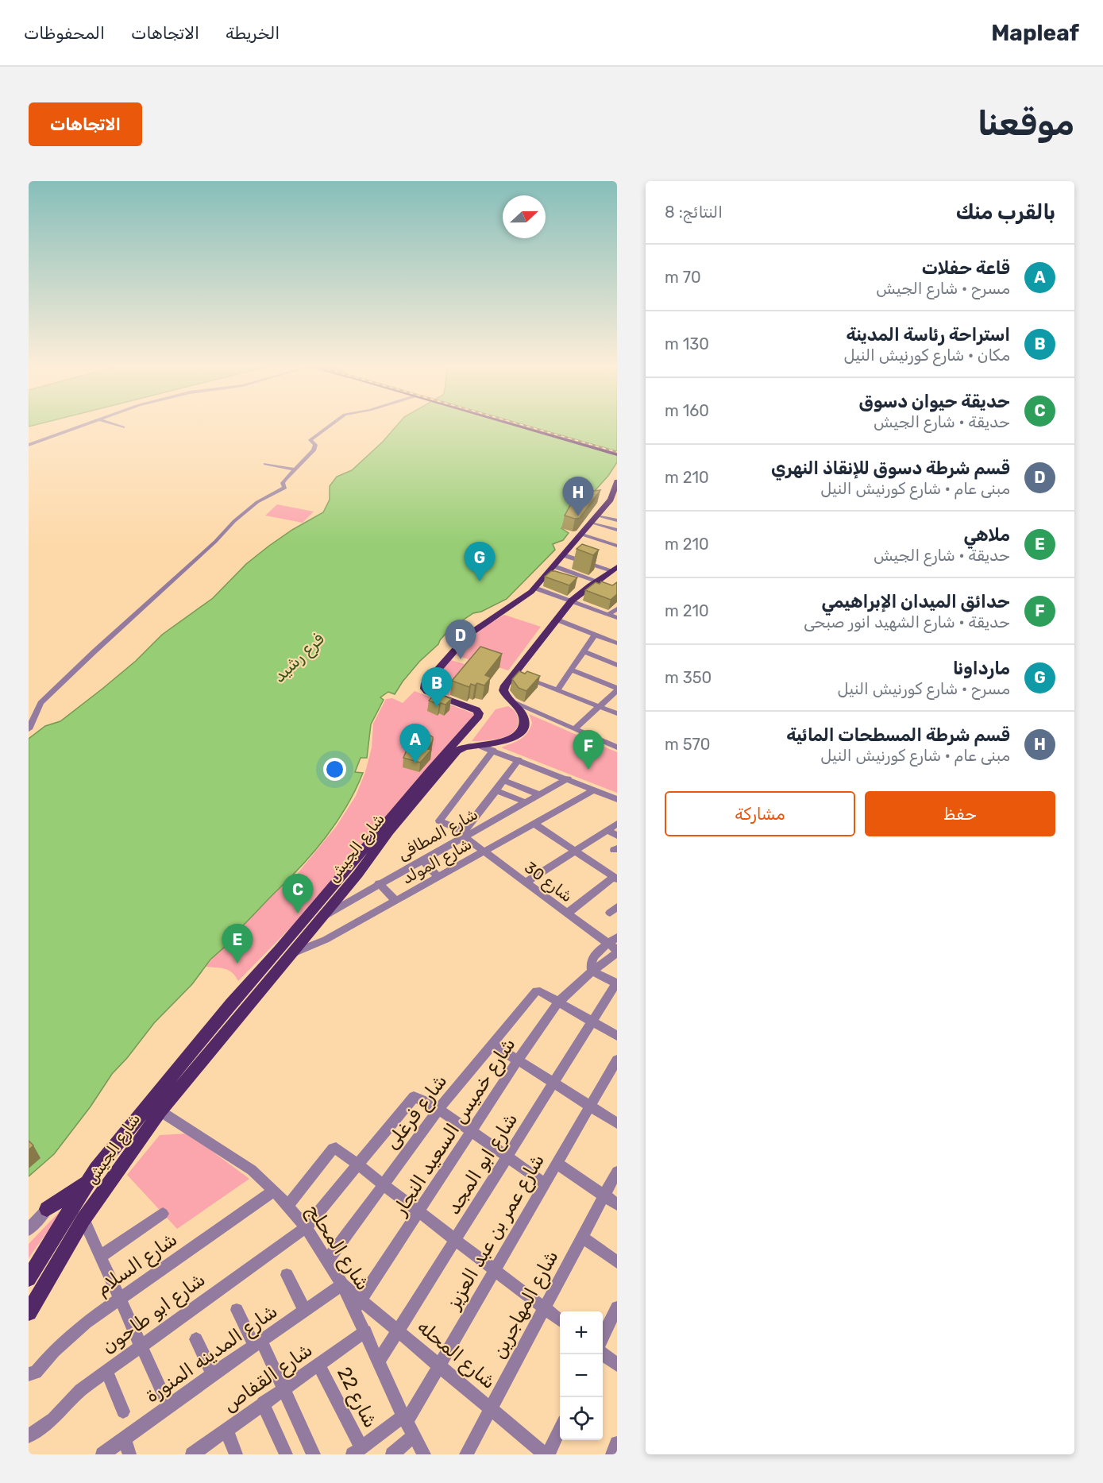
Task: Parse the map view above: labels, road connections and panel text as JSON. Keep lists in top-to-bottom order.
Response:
{
  "streets": {
    "main road": ["شارع الجيش"],
    "street": [
      "شارع المطافى",
      "شارع المولد",
      "شارع 30",
      "شارع فرغلى",
      "شارع خميس السعيد النجار",
      "شارع ابو المجد",
      "شارع عمر بن عبد العزيز",
      "شارع المحلج",
      "شارع السلام",
      "شارع المهاجرين",
      "شارع ابو طاحون",
      "شارع المدينه المنورة",
      "شارع المحله",
      "شارع القفاص",
      "شارع 22"
    ]
  },
  "crossings": [
    ["شارع المطافى", "شارع الجيش"],
    ["شارع المطافى", "شارع 30"],
    ["شارع الجيش", "شارع المولد"],
    ["شارع الجيش", "شارع المحلج"],
    ["شارع المولد", "شارع 30"],
    ["شارع 30", "شارع خميس السعيد النجار"],
    ["شارع فرغلى", "شارع خميس السعيد النجار"],
    ["شارع فرغلى", "شارع المحلج"],
    ["شارع فرغلى", "شارع ابو طاحون"],
    ["شارع خميس السعيد النجار", "شارع المحلج"],
    ["شارع خميس السعيد النجار", "شارع المحله"],
    ["شارع ابو المجد", "شارع المحلج"],
    ["شارع ابو المجد", "شارع المحله"],
    ["شارع عمر بن عبد العزيز", "شارع المحلج"],
    ["شارع عمر بن عبد العزيز", "شارع المحله"],
    ["شارع المحلج", "شارع السلام"],
    ["شارع المحلج", "شارع ابو طاحون"],
    ["شارع المحلج", "شارع المدينه المنورة"],
    ["شارع المحلج", "شارع المحله"],
    ["شارع المحلج", "شارع القفاص"],
    ["شارع المهاجرين", "شارع المحله"],
    ["شارع المدينه المنورة", "شارع المحله"],
    ["شارع القفاص", "شارع 22"]
  ],
  "water": ["فرع رشيد"],
  "north": "right",
  "page": {
    "header": "Mapleaf",
    "nav": ["الخريطة", "الاتجاهات", "المحفوظات"],
    "buttons": [
      "الاتجاهات",
      ["حفظ", "مشاركة"]
    ],
    "title": "موقعنا",
    "heading": ["بالقرب منك", "النتائج: 8"],
    "list": [
      {
        "mark": "A",
        "name": "قاعة حفلات",
        "note": "مسرح · شارع الجيش",
        "value": "70 m"
      },
      {
        "mark": "B",
        "name": "استراحة رئاسة المدينة",
        "note": "مكان · شارع كورنيش النيل",
        "value": "130 m"
      },
      {
        "mark": "C",
        "name": "حديقة حيوان دسوق",
        "note": "حديقة · شارع الجيش",
        "value": "160 m"
      },
      {
        "mark": "D",
        "name": "قسم شرطة دسوق للإنقاذ النهري",
        "note": "مبنى عام · شارع كورنيش النيل",
        "value": "210 m"
      },
      {
        "mark": "E",
        "name": "ملاهي",
        "note": "حديقة · شارع الجيش",
        "value": "210 m"
      },
      {
        "mark": "F",
        "name": "حدائق الميدان الإبراهيمي",
        "note": "حديقة · شارع الشهيد انور صبحى",
        "value": "210 m"
      },
      {
        "mark": "G",
        "name": "مارداونا",
        "note": "مسرح · شارع كورنيش النيل",
        "value": "350 m"
      },
      {
        "mark": "H",
        "name": "قسم شرطة المسطحات المائية",
        "note": "مبنى عام · شارع كورنيش النيل",
        "value": "570 m"
      }
    ],
    "pins": [
      "H",
      "G",
      "D",
      "B",
      "A",
      "F",
      "C",
      "E"
    ],
    "map_buttons": ["+", "−"]
  }
}
